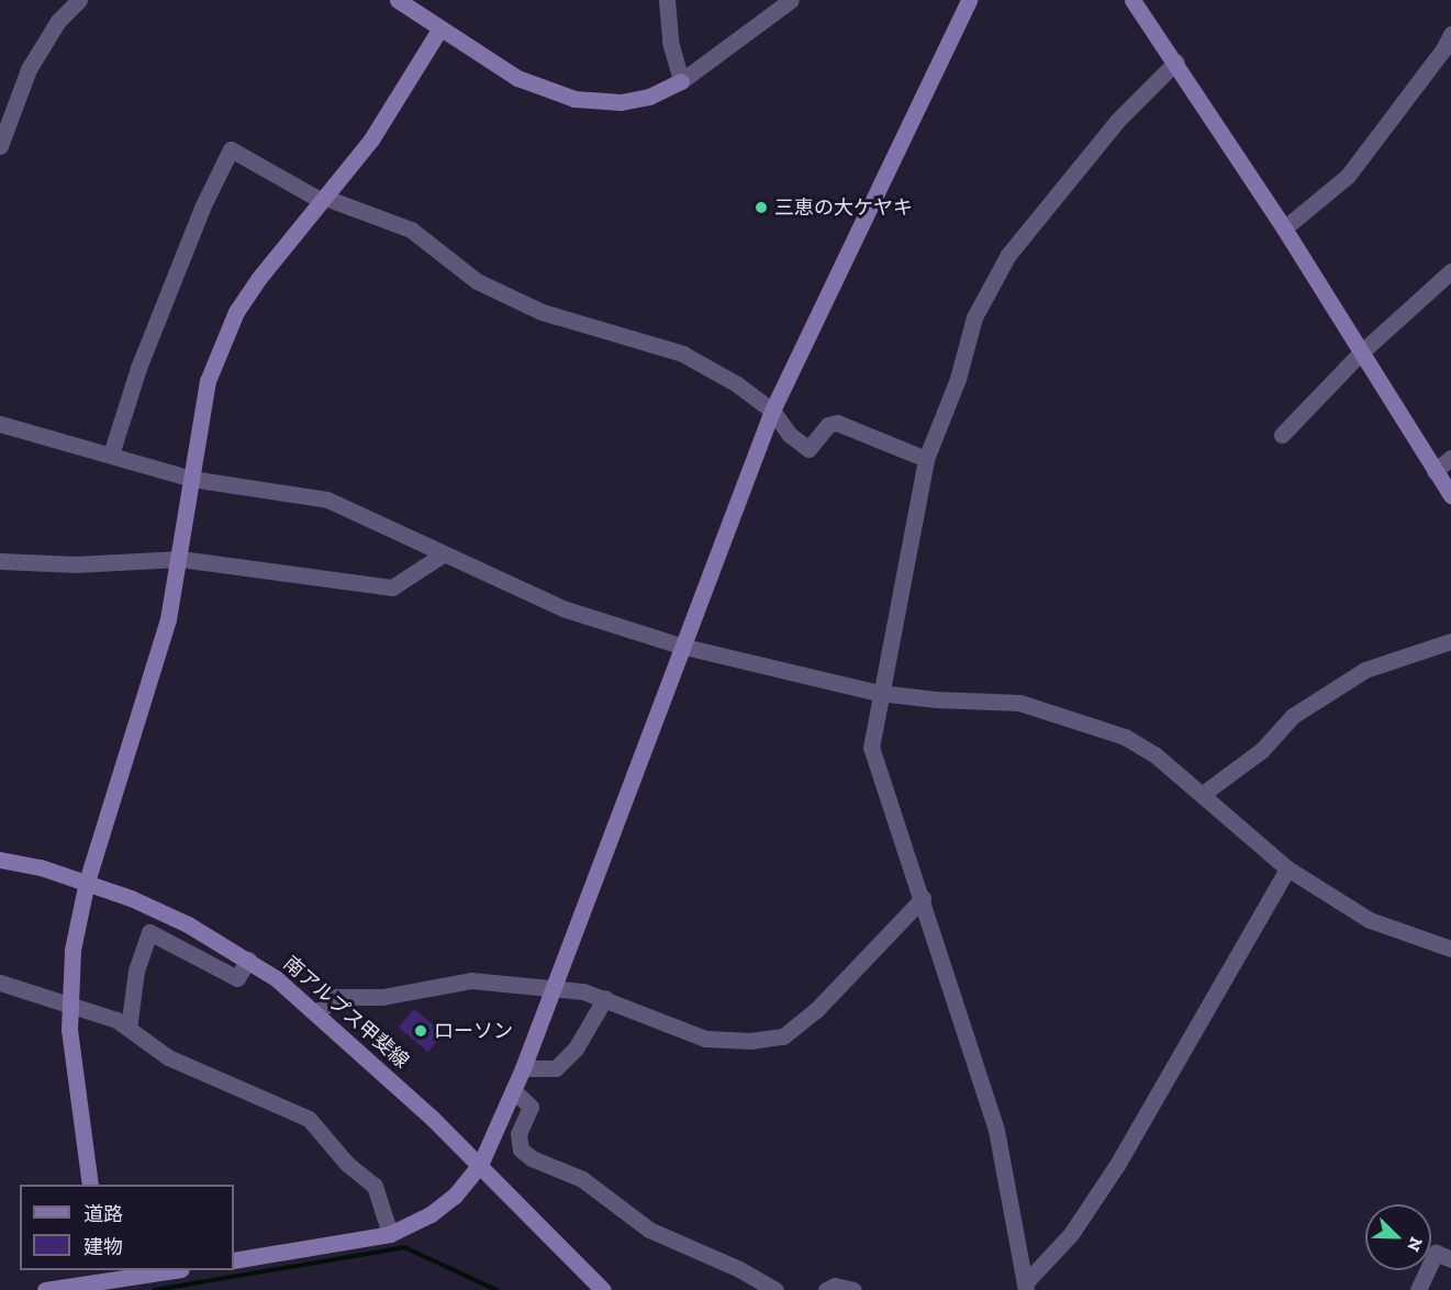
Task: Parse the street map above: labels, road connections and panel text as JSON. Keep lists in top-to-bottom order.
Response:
{
  "streets": {
    "street": ["南アルプス甲斐線"]
  },
  "places": ["三恵の大ケヤキ", "ローソン"],
  "legend": ["道路", "建物"],
  "north": "bottom right"
}
